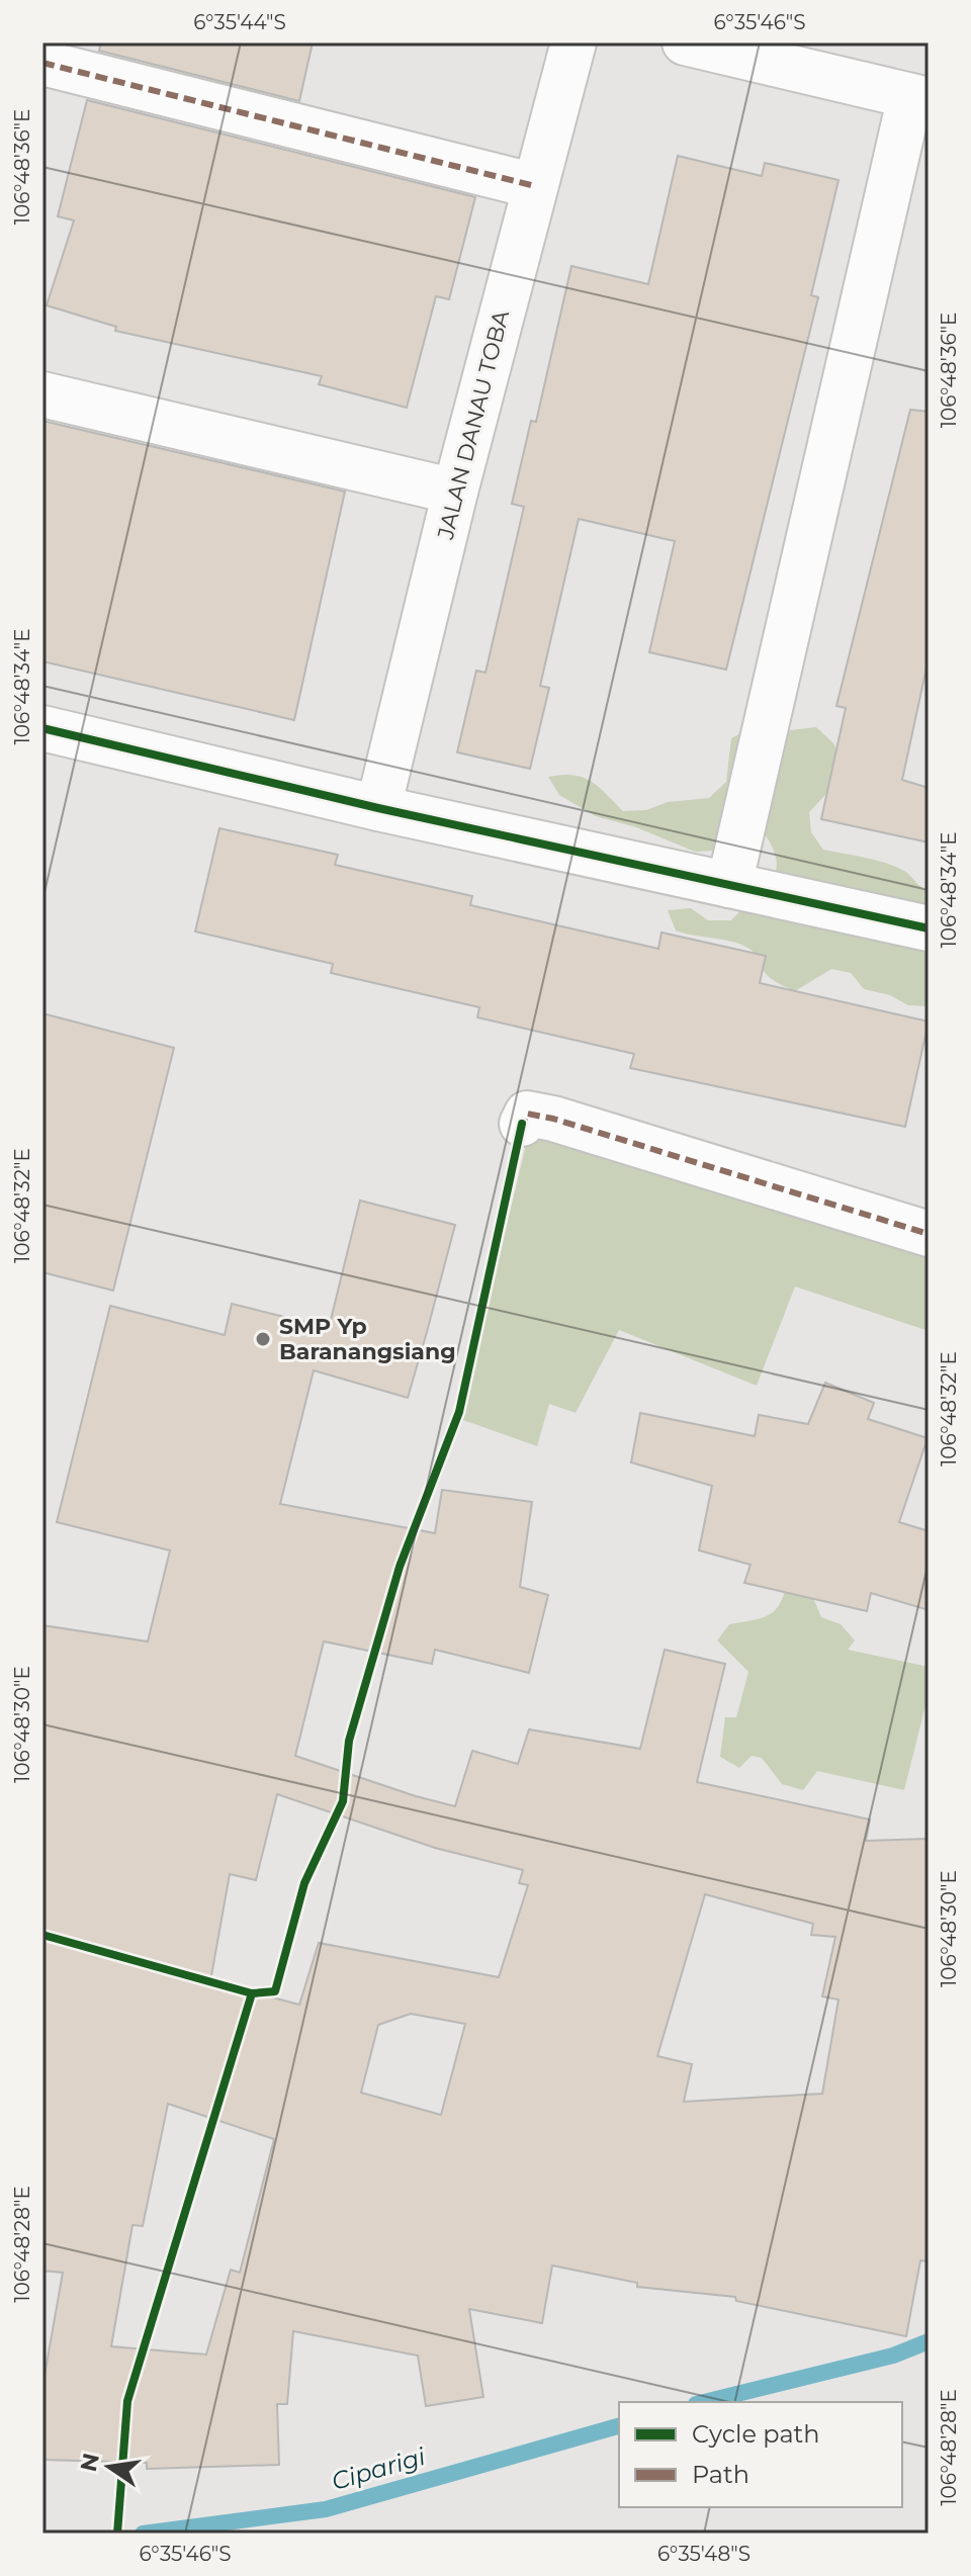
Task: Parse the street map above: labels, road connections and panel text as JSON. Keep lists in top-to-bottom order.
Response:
{
  "streets": {
    "street": ["JALAN DANAU TOBA"]
  },
  "water": ["Ciparigi"],
  "places": ["SMP Yp Baranangsiang"],
  "legend": ["Cycle path", "Path"],
  "north": "left",
  "coordinates": [
    "6°35'44\"S",
    "6°35'46\"S",
    "106°48'36\"E",
    "106°48'34\"E",
    "106°48'32\"E",
    "106°48'30\"E",
    "106°48'28\"E",
    "6°35'48\"S"
  ]
}
